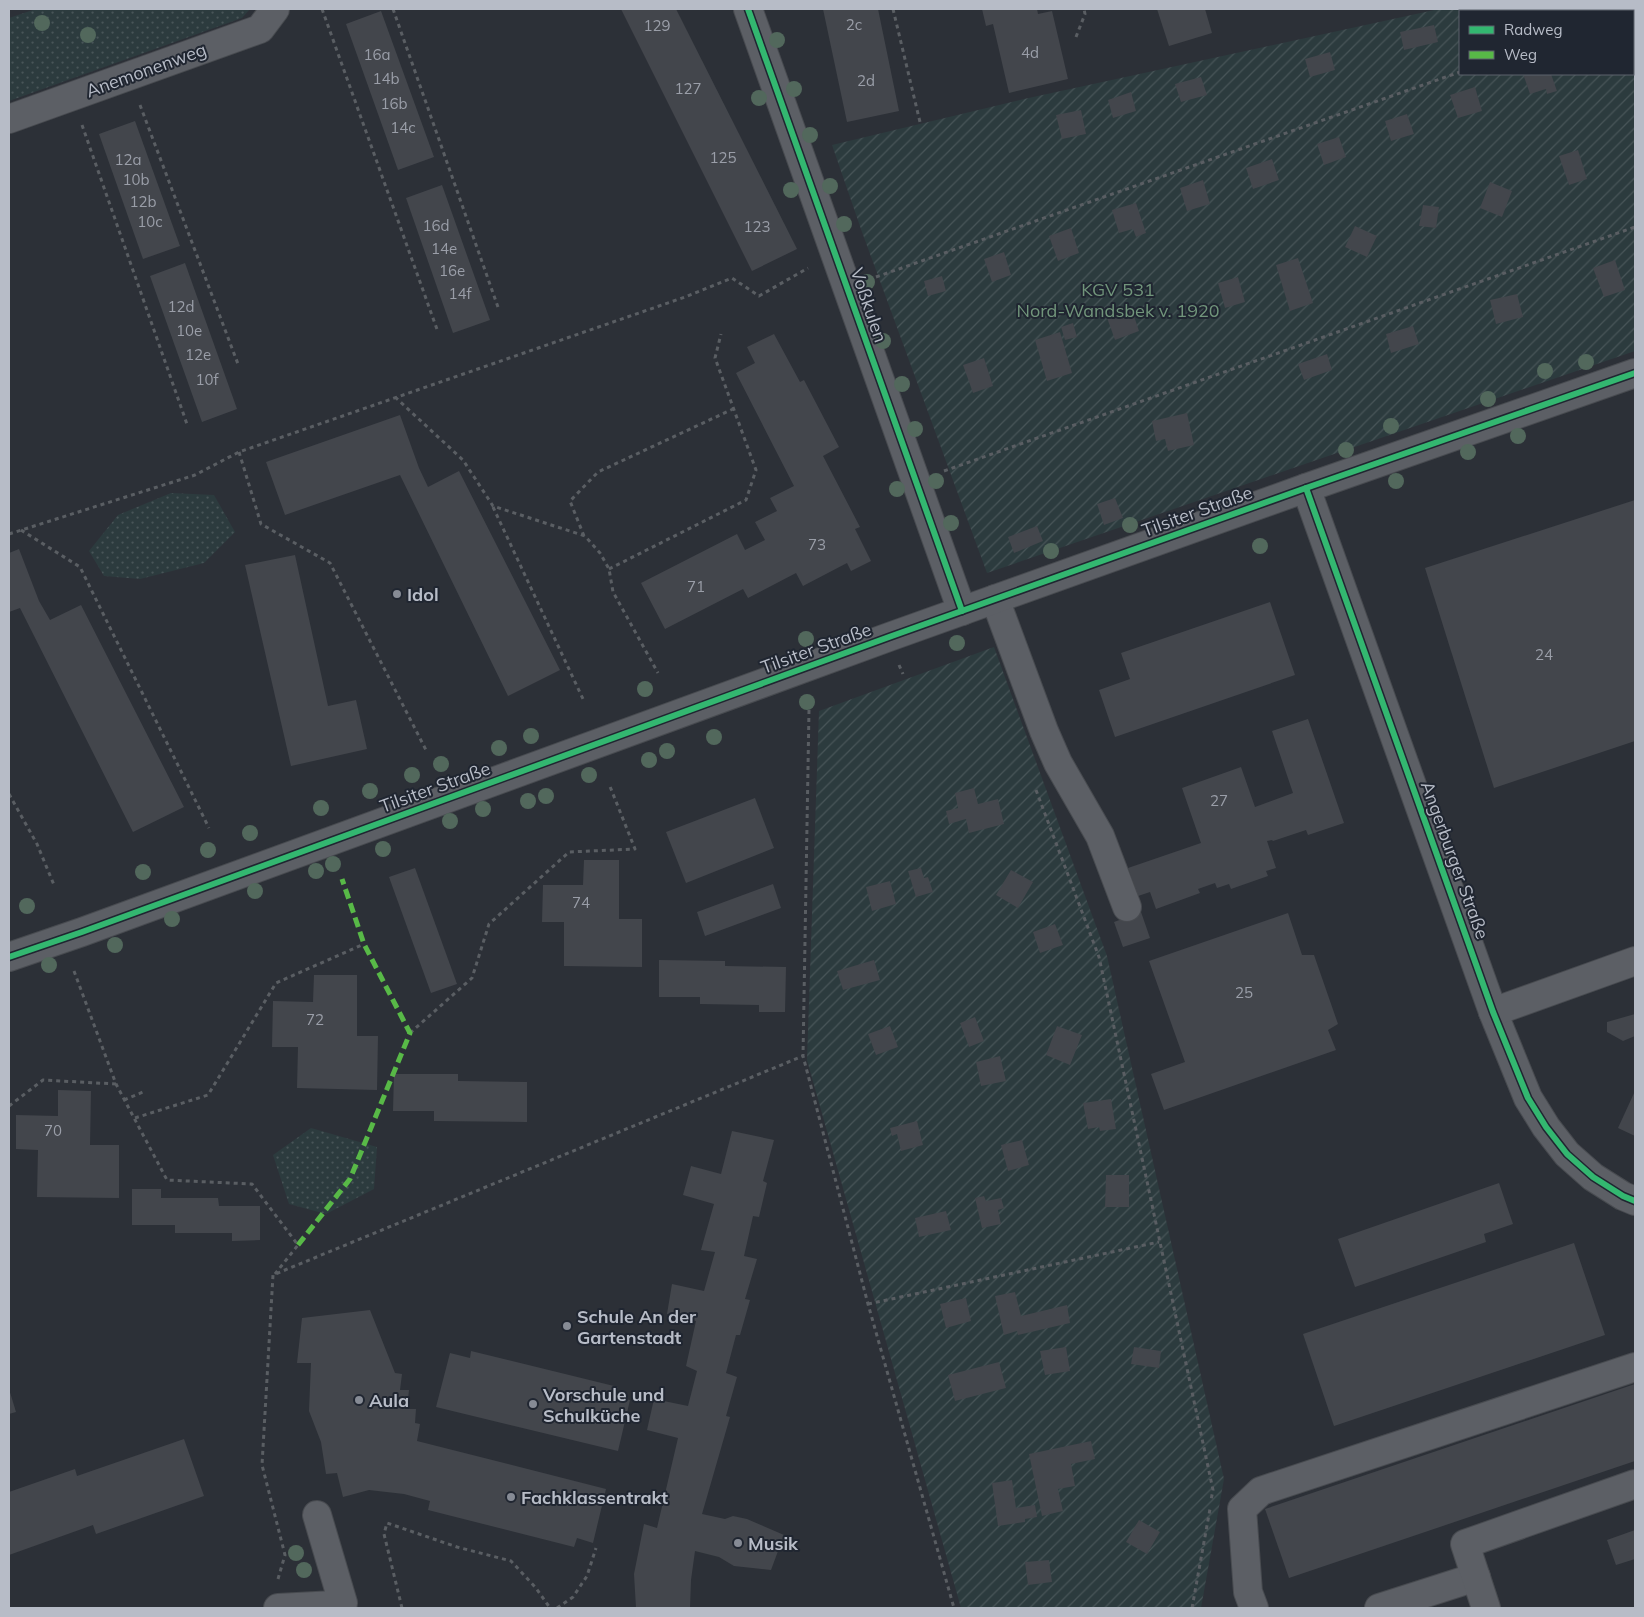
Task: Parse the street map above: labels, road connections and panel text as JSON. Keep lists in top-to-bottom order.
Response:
{
  "streets": {
    "street": [
      "Anemonenweg",
      "Voßkulen",
      "Tilsiter Straße",
      "Angerburger Straße"
    ]
  },
  "crossings": [
    ["Voßkulen", "Tilsiter Straße"],
    ["Tilsiter Straße", "Angerburger Straße"]
  ],
  "parks": ["KGV 531 Nord-Wandsbek v. 1920"],
  "places": [
    "Idol",
    "Schule An der Gartenstadt",
    "Aula",
    "Vorschule und Schulküche",
    "Fachklassentrakt",
    "Musik"
  ],
  "house_numbers": [
    "2c",
    "129",
    "4d",
    "16a",
    "14b",
    "2d",
    "127",
    "16b",
    "14c",
    "125",
    "12a",
    "10b",
    "12b",
    "10c",
    "16d",
    "123",
    "14e",
    "16e",
    "14f",
    "12d",
    "10e",
    "12e",
    "10f",
    "73",
    "71",
    "24",
    "27",
    "74",
    "25",
    "72",
    "70"
  ],
  "legend": ["Radweg", "Weg"]
}
